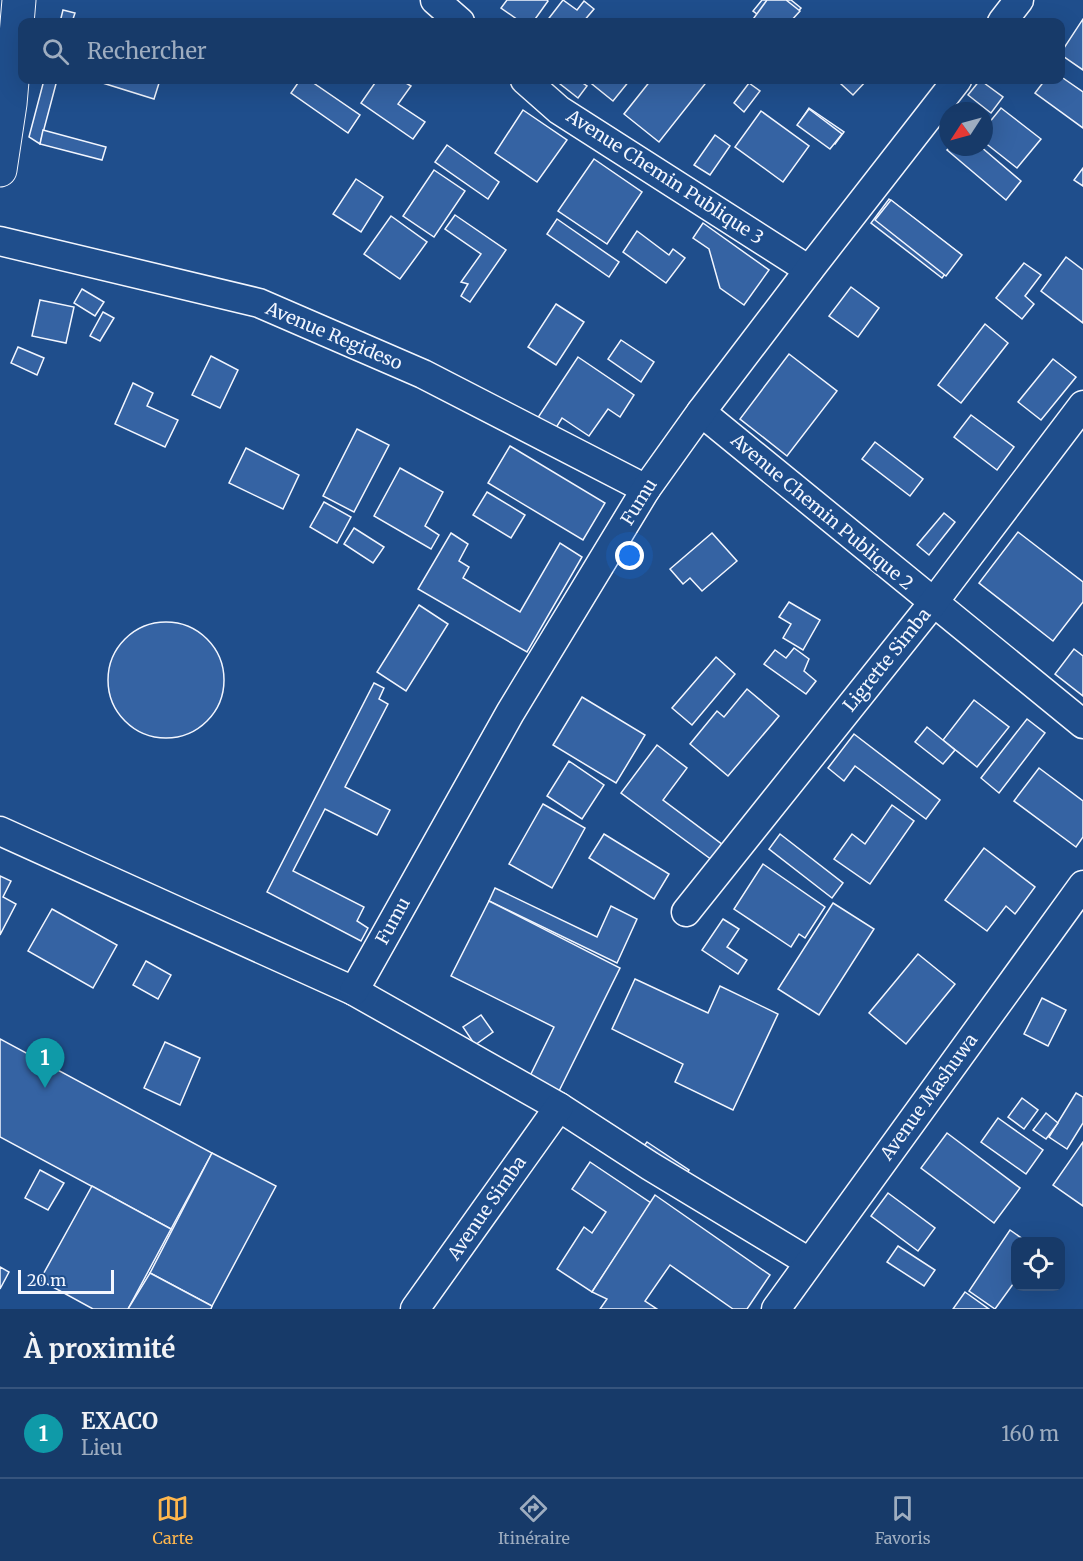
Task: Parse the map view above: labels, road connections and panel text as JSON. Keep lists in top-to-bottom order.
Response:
{
  "streets": {
    "street": [
      "Avenue Chemin Publique 3",
      "Avenue Regideso",
      "Fumu",
      "Avenue Chemin Publique 2",
      "Ligrette Simba",
      "Avenue Mashuwa",
      "Avenue Simba"
    ]
  },
  "crossings": [
    ["Avenue Chemin Publique 3", "Fumu"],
    ["Avenue Regideso", "Fumu"],
    ["Fumu", "Avenue Chemin Publique 2"],
    ["Avenue Chemin Publique 2", "Ligrette Simba"]
  ],
  "scale_bar": "20 m",
  "north": "bottom left",
  "page": {
    "search": "Rechercher",
    "pins": "1",
    "scale": "20 m",
    "heading": "À proximité",
    "list": [
      {
        "mark": "1",
        "name": "EXACO",
        "note": "Lieu",
        "value": "160 m"
      }
    ],
    "nav": ["Carte", "Itinéraire", "Favoris"]
  }
}
